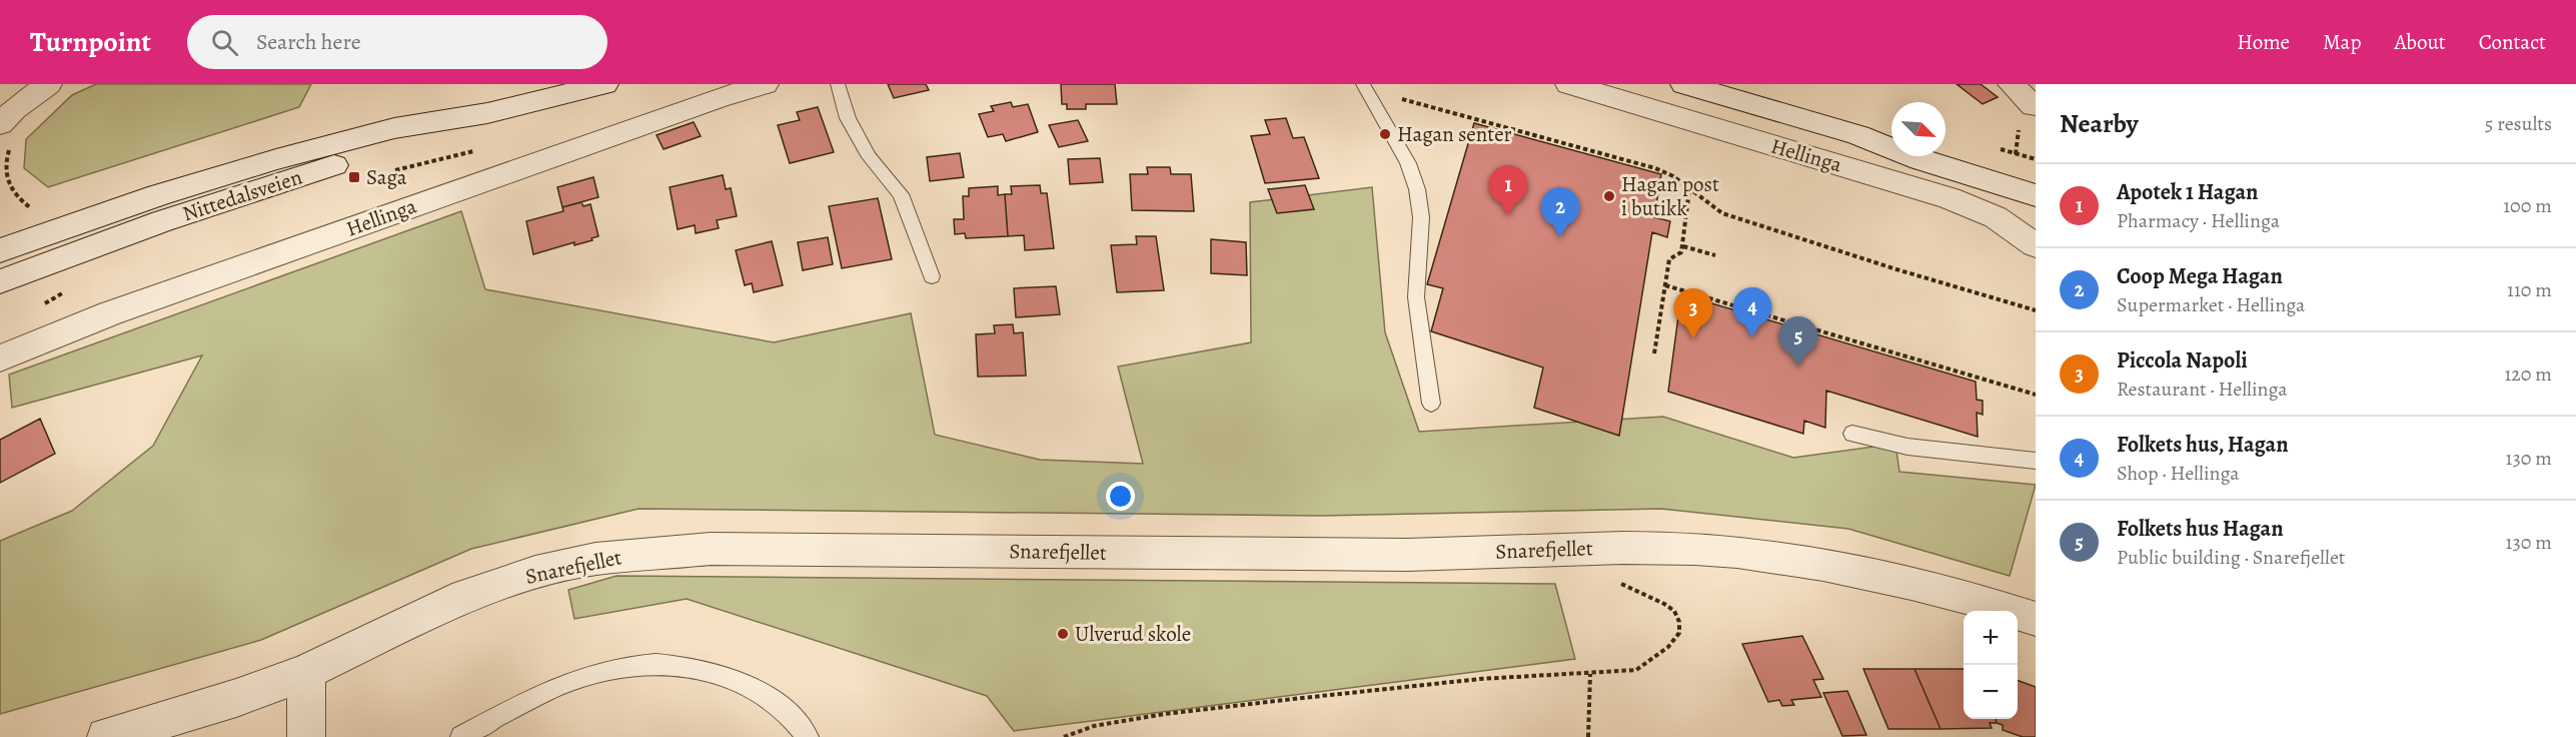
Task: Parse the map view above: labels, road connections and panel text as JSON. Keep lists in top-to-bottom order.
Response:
{
  "streets": {
    "street": ["Hellinga", "Nittedalsveien", "Snarefjellet"]
  },
  "places": {
    "other": ["Hagan senter", "Hagan post i butikk", "Ulverud skole"],
    "transit": ["Saga"]
  },
  "north": "bottom right",
  "page": {
    "header": "Turnpoint",
    "search": "Search here",
    "nav": [
      "Home",
      "Map",
      "About",
      "Contact"
    ],
    "heading": ["Nearby", "5 results"],
    "list": [
      {
        "mark": "1",
        "name": "Apotek 1 Hagan",
        "note": "Pharmacy · Hellinga",
        "value": "100 m"
      },
      {
        "mark": "2",
        "name": "Coop Mega Hagan",
        "note": "Supermarket · Hellinga",
        "value": "110 m"
      },
      {
        "mark": "3",
        "name": "Piccola Napoli",
        "note": "Restaurant · Hellinga",
        "value": "120 m"
      },
      {
        "mark": "4",
        "name": "Folkets hus, Hagan",
        "note": "Shop · Hellinga",
        "value": "130 m"
      },
      {
        "mark": "5",
        "name": "Folkets hus Hagan",
        "note": "Public building · Snarefjellet",
        "value": "130 m"
      }
    ],
    "pins": [
      "1",
      "2",
      "4",
      "3",
      "5"
    ],
    "map_buttons": ["+", "−"]
  }
}
